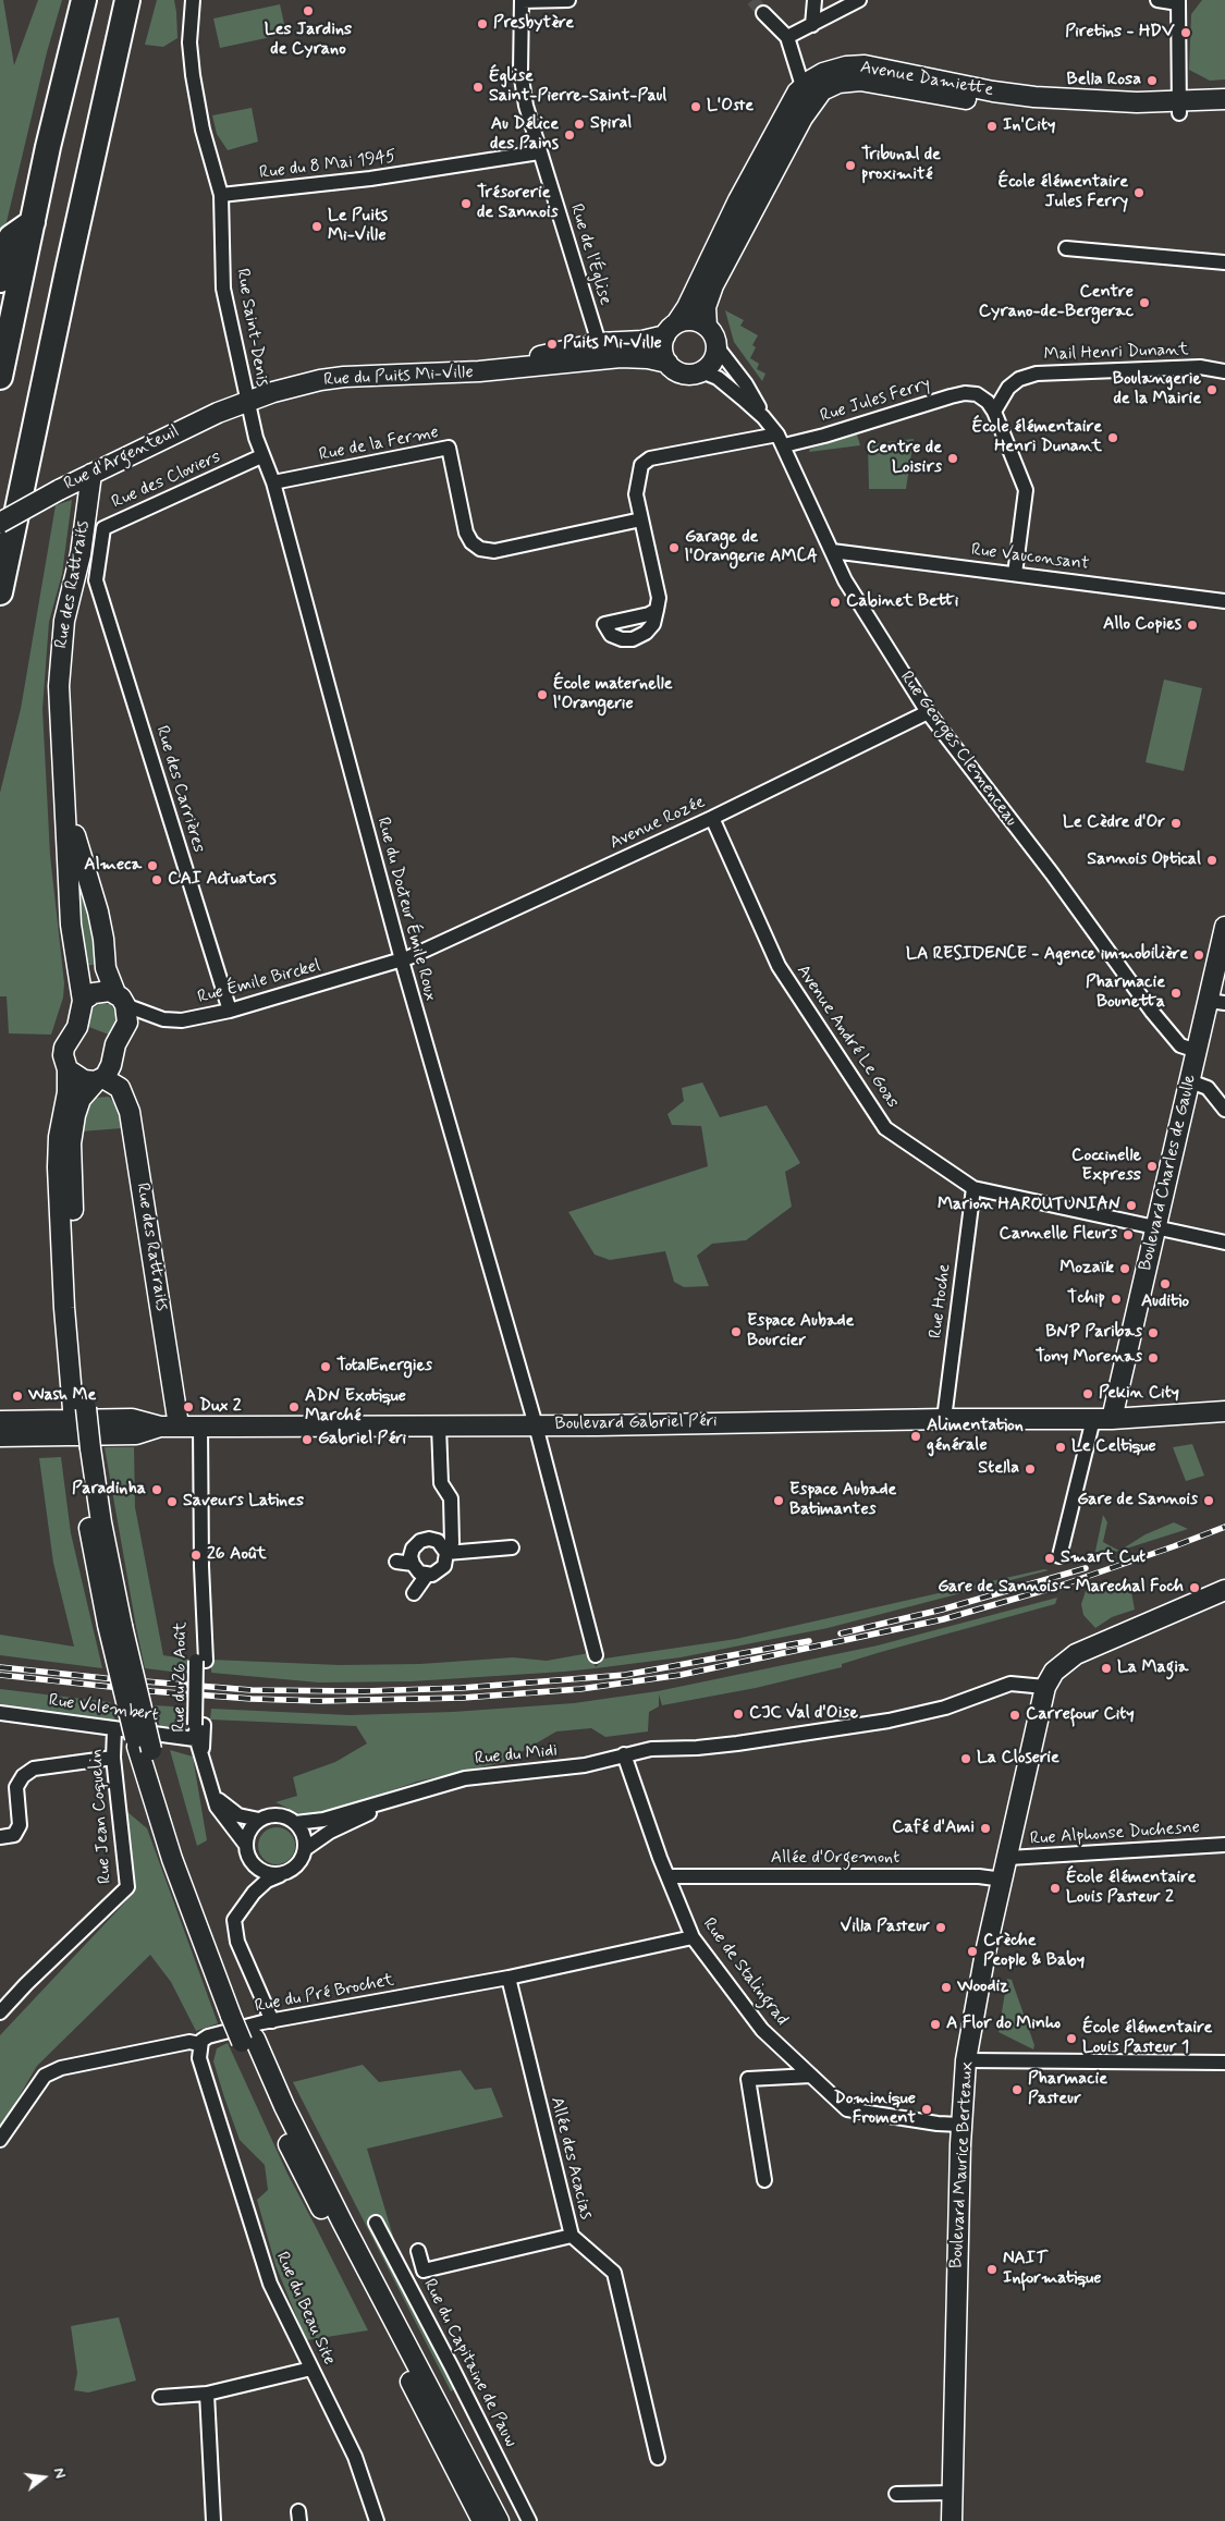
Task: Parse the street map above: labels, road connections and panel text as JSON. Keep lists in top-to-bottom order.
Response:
{
  "streets": {
    "main road": [
      "Avenue Damiette",
      "Rue du Puits Mi-Ville",
      "Rue d'Argenteuil",
      "Rue des Rattraits",
      "Boulevard Charles de Gaulle",
      "Boulevard Gabriel Péri",
      "Boulevard Maurice Berteaux"
    ],
    "street": [
      "Rue du 8 Mai 1945",
      "Rue de l'Église",
      "Rue Saint-Denis",
      "Mail Henri Dunant",
      "Rue Jules Ferry",
      "Rue de la Ferme",
      "Rue des Cloviers",
      "Rue Vauconsant",
      "Rue Georges Clemenceau",
      "Rue des Carrières",
      "Avenue Rozée",
      "Rue du Docteur Émile Roux",
      "Rue Émile Birckel",
      "Avenue André Le Goas",
      "Rue Hoche",
      "Rue du 26 Août",
      "Rue Volembert",
      "Rue du Midi",
      "Rue Jean Coquelin",
      "Rue Alphonse Duchesne",
      "Allée d'Orgemont",
      "Rue de Stalingrad",
      "Rue du Pré Brochet",
      "Allée des Acacias",
      "Rue du Beau Site",
      "Rue du Capitaine de Pauw"
    ]
  },
  "crossings": [
    ["Avenue Damiette", "Rue Georges Clemenceau"],
    ["Rue du 8 Mai 1945", "Rue de l'Église"],
    ["Rue du 8 Mai 1945", "Rue Saint-Denis"],
    ["Rue Saint-Denis", "Rue du Puits Mi-Ville"],
    ["Rue Saint-Denis", "Rue d'Argenteuil"],
    ["Rue Saint-Denis", "Rue du Docteur Émile Roux"],
    ["Mail Henri Dunant", "Rue Jules Ferry"],
    ["Rue du Puits Mi-Ville", "Rue d'Argenteuil"],
    ["Rue du Puits Mi-Ville", "Rue du Docteur Émile Roux"],
    ["Rue Jules Ferry", "Rue de la Ferme"],
    ["Rue Jules Ferry", "Rue Georges Clemenceau"],
    ["Rue de la Ferme", "Rue du Docteur Émile Roux"],
    ["Rue d'Argenteuil", "Rue des Rattraits"],
    ["Rue d'Argenteuil", "Rue du Docteur Émile Roux"],
    ["Rue des Cloviers", "Rue des Carrières"],
    ["Rue des Cloviers", "Rue du Docteur Émile Roux"],
    ["Rue Vauconsant", "Rue Georges Clemenceau"],
    ["Rue des Rattraits", "Rue Émile Birckel"],
    ["Rue des Rattraits", "Boulevard Gabriel Péri"],
    ["Rue Georges Clemenceau", "Avenue Rozée"],
    ["Rue Georges Clemenceau", "Boulevard Charles de Gaulle"],
    ["Rue des Carrières", "Rue Émile Birckel"],
    ["Avenue Rozée", "Rue du Docteur Émile Roux"],
    ["Avenue Rozée", "Rue Émile Birckel"],
    ["Avenue Rozée", "Avenue André Le Goas"],
    ["Rue du Docteur Émile Roux", "Rue Émile Birckel"],
    ["Rue du Docteur Émile Roux", "Boulevard Gabriel Péri"],
    ["Avenue André Le Goas", "Boulevard Charles de Gaulle"],
    ["Avenue André Le Goas", "Rue Hoche"],
    ["Boulevard Charles de Gaulle", "Boulevard Gabriel Péri"],
    ["Rue Hoche", "Boulevard Gabriel Péri"],
    ["Boulevard Gabriel Péri", "Rue du 26 Août"],
    ["Rue du 26 Août", "Rue Volembert"],
    ["Rue du 26 Août", "Rue du Midi"],
    ["Rue Volembert", "Rue Jean Coquelin"],
    ["Rue du Midi", "Rue de Stalingrad"],
    ["Rue du Midi", "Boulevard Maurice Berteaux"],
    ["Rue Alphonse Duchesne", "Boulevard Maurice Berteaux"],
    ["Allée d'Orgemont", "Rue de Stalingrad"],
    ["Allée d'Orgemont", "Boulevard Maurice Berteaux"],
    ["Rue de Stalingrad", "Rue du Pré Brochet"],
    ["Rue de Stalingrad", "Boulevard Maurice Berteaux"],
    ["Rue du Pré Brochet", "Allée des Acacias"],
    ["Rue du Pré Brochet", "Rue du Beau Site"]
  ],
  "places": [
    "Les Jardins de Cyrano",
    "Presbytère",
    "Piretins - HDV",
    "Bella Rosa",
    "Église Saint-Pierre-Saint-Paul",
    "L'Oste",
    "Spiral",
    "In'City",
    "Au Délice des Pains",
    "Tribunal de proximité",
    "École élémentaire Jules Ferry",
    "Trésorerie de Sannois",
    "Le Puits Mi-Ville",
    "Centre Cyrano-de-Bergerac",
    "Puits Mi-Ville",
    "Boulangerie de la Mairie",
    "École élémentaire Henri Dunant",
    "Centre de Loisirs",
    "Garage de l'Orangerie AMCA",
    "Cabinet Betti",
    "Allo Copies",
    "École maternelle l'Orangerie",
    "Le Cèdre d'Or",
    "Sannois Optical",
    "Almeca",
    "CAI Actuators",
    "LA RESIDENCE - Agence immobilière",
    "Pharmacie Bounetta",
    "Coccinelle Express",
    "Marion HAROUTUNIAN",
    "Cannelle Fleurs",
    "Mozaïk",
    "Auditio",
    "Tchip",
    "Espace Aubade Bourcier",
    "BNP Paribas",
    "Tony Morenas",
    "TotalEnergies",
    "Pekin City",
    "Wash Me",
    "Dux 2",
    "ADN Exotique Marché",
    "Alimentation générale",
    "Gabriel Péri",
    "Le Celtique",
    "Stella",
    "Paradinha",
    "Espace Aubade Batimantes",
    "Gare de Sannois",
    "Saveurs Latines",
    "26 Août",
    "Smart Cut",
    "Gare de Sannois - Marechal Foch",
    "La Magia",
    "CJC Val d'Oise",
    "Carrefour City",
    "La Closerie",
    "Café d'Ami",
    "École élémentaire Louis Pasteur 2",
    "Villa Pasteur",
    "Crèche People & Baby",
    "Woodiz",
    "A Flor do Minho",
    "École élémentaire Louis Pasteur 1",
    "Pharmacie Pasteur",
    "Dominique Froment",
    "NAIT Informatique"
  ],
  "north": "right"
}
